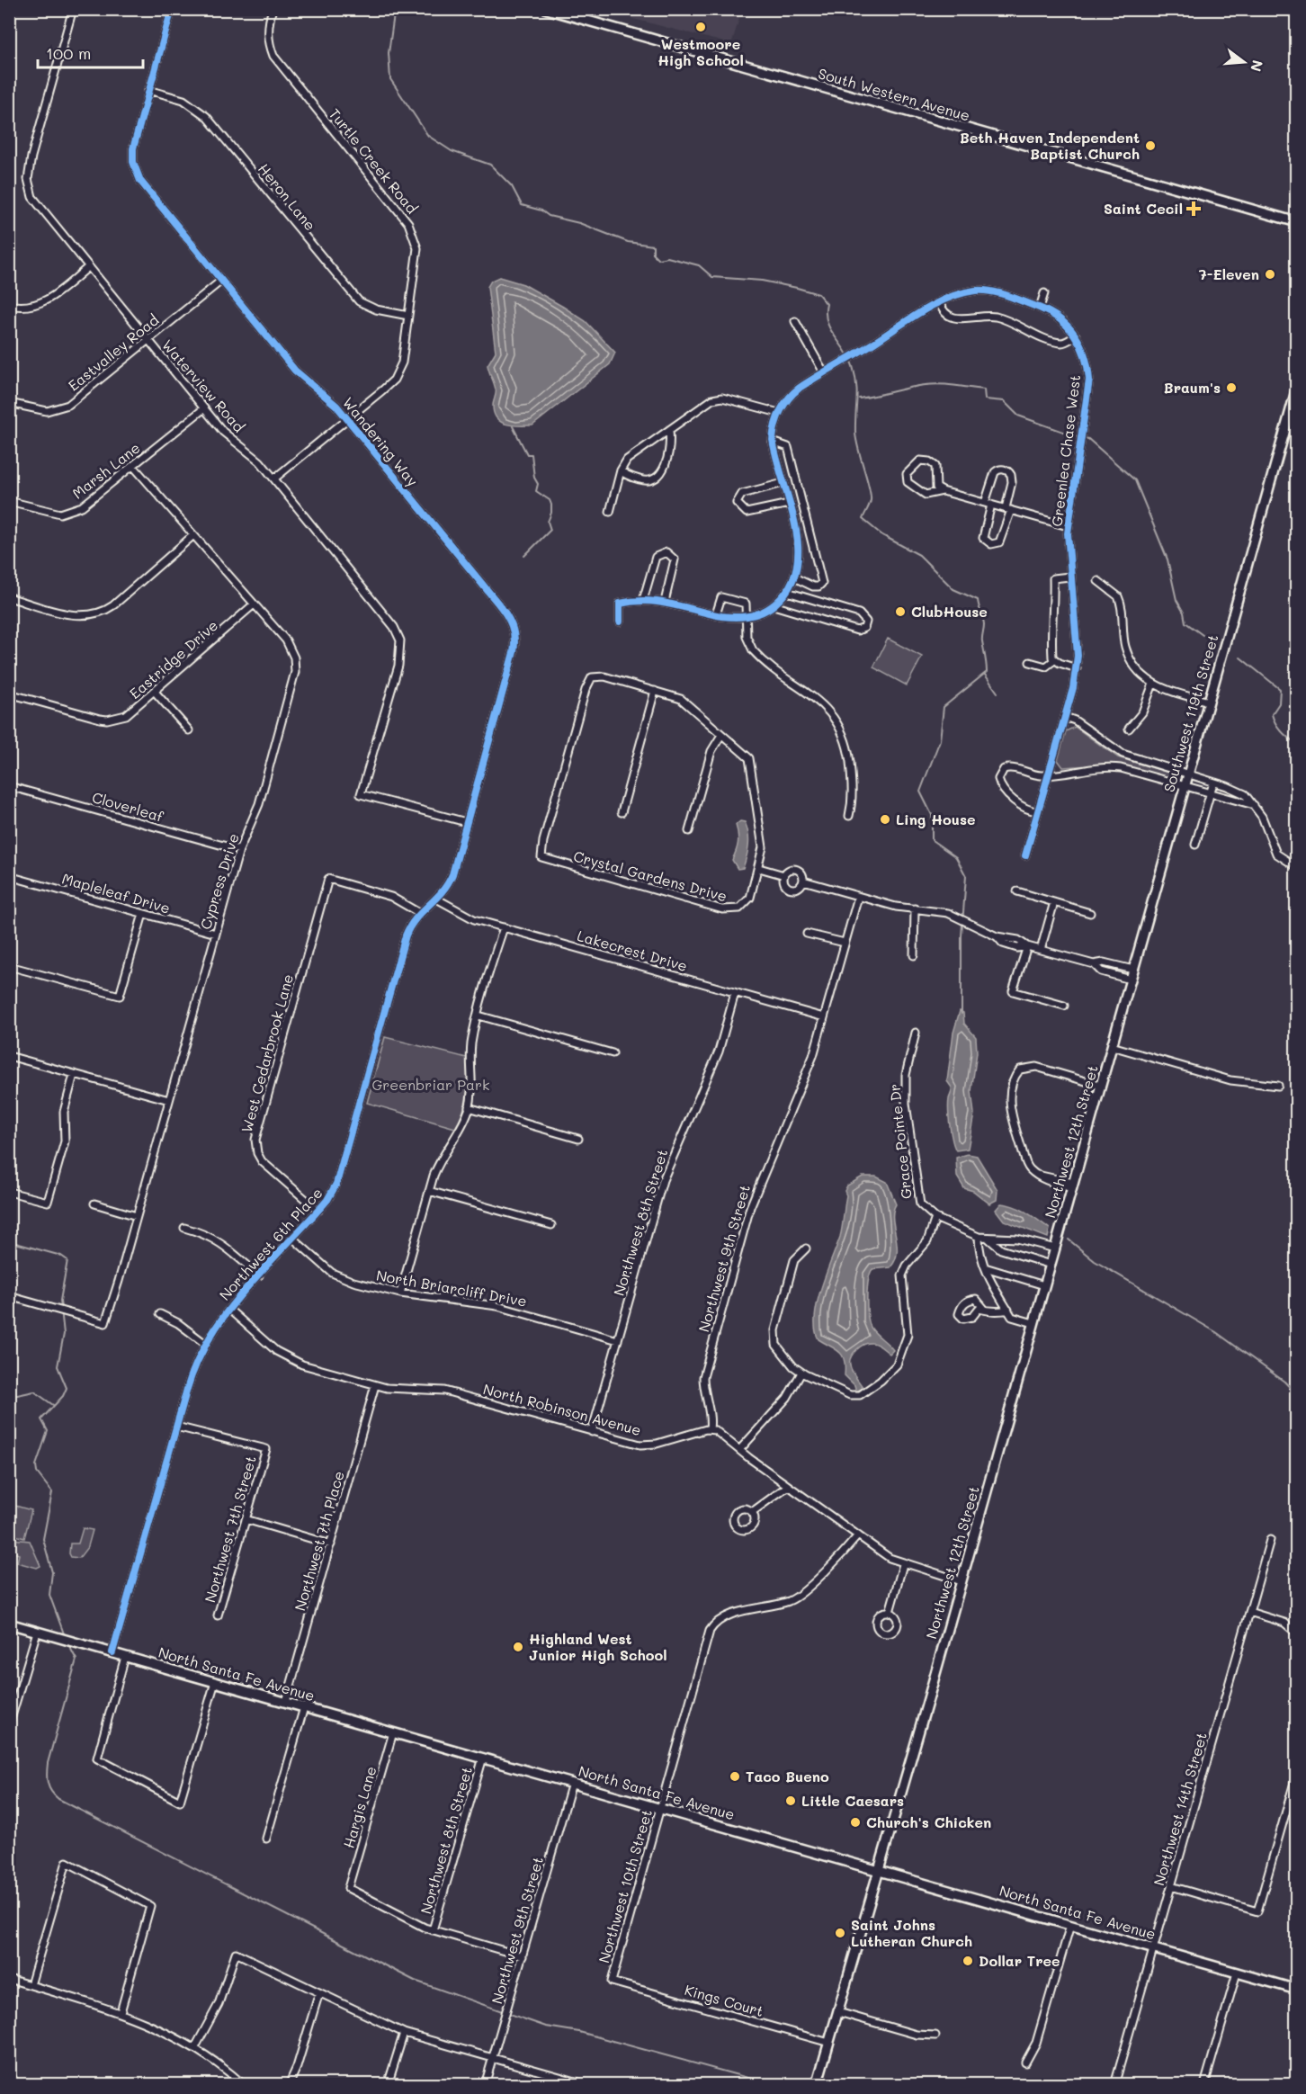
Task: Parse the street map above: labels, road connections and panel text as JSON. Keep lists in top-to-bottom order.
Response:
{
  "streets": {
    "main road": [
      "South Western Avenue",
      "Southwest 119th Street",
      "Northwest 12th Street",
      "North Santa Fe Avenue"
    ],
    "street": [
      "Turtle Creek Road",
      "Heron Lane",
      "Eastvalley Road",
      "Waterview Road",
      "Wandering Way",
      "Greenlea Chase West",
      "Marsh Lane",
      "Eastridge Drive",
      "Cloverleaf",
      "Crystal Gardens Drive",
      "Cypress Drive",
      "Mapleleaf Drive",
      "Lakecrest Drive",
      "West Cedarbrook Lane",
      "Grace Pointe Dr",
      "Northwest 8th Street",
      "Northwest 6th Place",
      "Northwest 9th Street",
      "North Briarcliff Drive",
      "North Robinson Avenue",
      "Northwest 7th Street",
      "Northwest 7th Place",
      "Hargis Lane",
      "Northwest 14th Street",
      "Northwest 10th Street",
      "Kings Court"
    ]
  },
  "crossings": [
    ["Turtle Creek Road", "Heron Lane"],
    ["Turtle Creek Road", "Waterview Road"],
    ["Turtle Creek Road", "Wandering Way"],
    ["Heron Lane", "Wandering Way"],
    ["Eastvalley Road", "Waterview Road"],
    ["Eastvalley Road", "Wandering Way"],
    ["Waterview Road", "Wandering Way"],
    ["Waterview Road", "Marsh Lane"],
    ["Wandering Way", "Northwest 6th Place"],
    ["Marsh Lane", "Cypress Drive"],
    ["Eastridge Drive", "Cypress Drive"],
    ["Southwest 119th Street", "Northwest 12th Street"],
    ["Cloverleaf", "Cypress Drive"],
    ["Cypress Drive", "Mapleleaf Drive"],
    ["Lakecrest Drive", "Northwest 8th Street"],
    ["Lakecrest Drive", "Northwest 6th Place"],
    ["Lakecrest Drive", "Northwest 9th Street"],
    ["West Cedarbrook Lane", "Northwest 6th Place"],
    ["Grace Pointe Dr", "Northwest 12th Street"],
    ["Northwest 12th Street", "North Santa Fe Avenue"],
    ["Northwest 12th Street", "Kings Court"],
    ["Northwest 8th Street", "North Briarcliff Drive"],
    ["Northwest 8th Street", "North Robinson Avenue"],
    ["Northwest 8th Street", "North Santa Fe Avenue"],
    ["Northwest 8th Street", "Hargis Lane"],
    ["Northwest 6th Place", "North Briarcliff Drive"],
    ["Northwest 6th Place", "North Robinson Avenue"],
    ["Northwest 6th Place", "Northwest 7th Street"],
    ["Northwest 6th Place", "North Santa Fe Avenue"],
    ["Northwest 9th Street", "North Robinson Avenue"],
    ["Northwest 9th Street", "North Santa Fe Avenue"],
    ["North Robinson Avenue", "Northwest 7th Place"],
    ["Northwest 7th Place", "North Santa Fe Avenue"],
    ["North Santa Fe Avenue", "Hargis Lane"],
    ["North Santa Fe Avenue", "Northwest 14th Street"],
    ["North Santa Fe Avenue", "Northwest 10th Street"],
    ["Northwest 10th Street", "Kings Court"]
  ],
  "parks": ["Greenbriar Park"],
  "places": {
    "other": [
      "Westmoore High School",
      "Beth Haven Independent Baptist Church",
      "7-Eleven",
      "Braum's",
      "ClubHouse",
      "Ling House",
      "Highland West Junior High School",
      "Taco Bueno",
      "Little Caesars",
      "Church's Chicken",
      "Saint Johns Lutheran Church",
      "Dollar Tree"
    ],
    "health": ["Saint Cecil"]
  },
  "scale_bar": "100 m",
  "north": "right"
}
